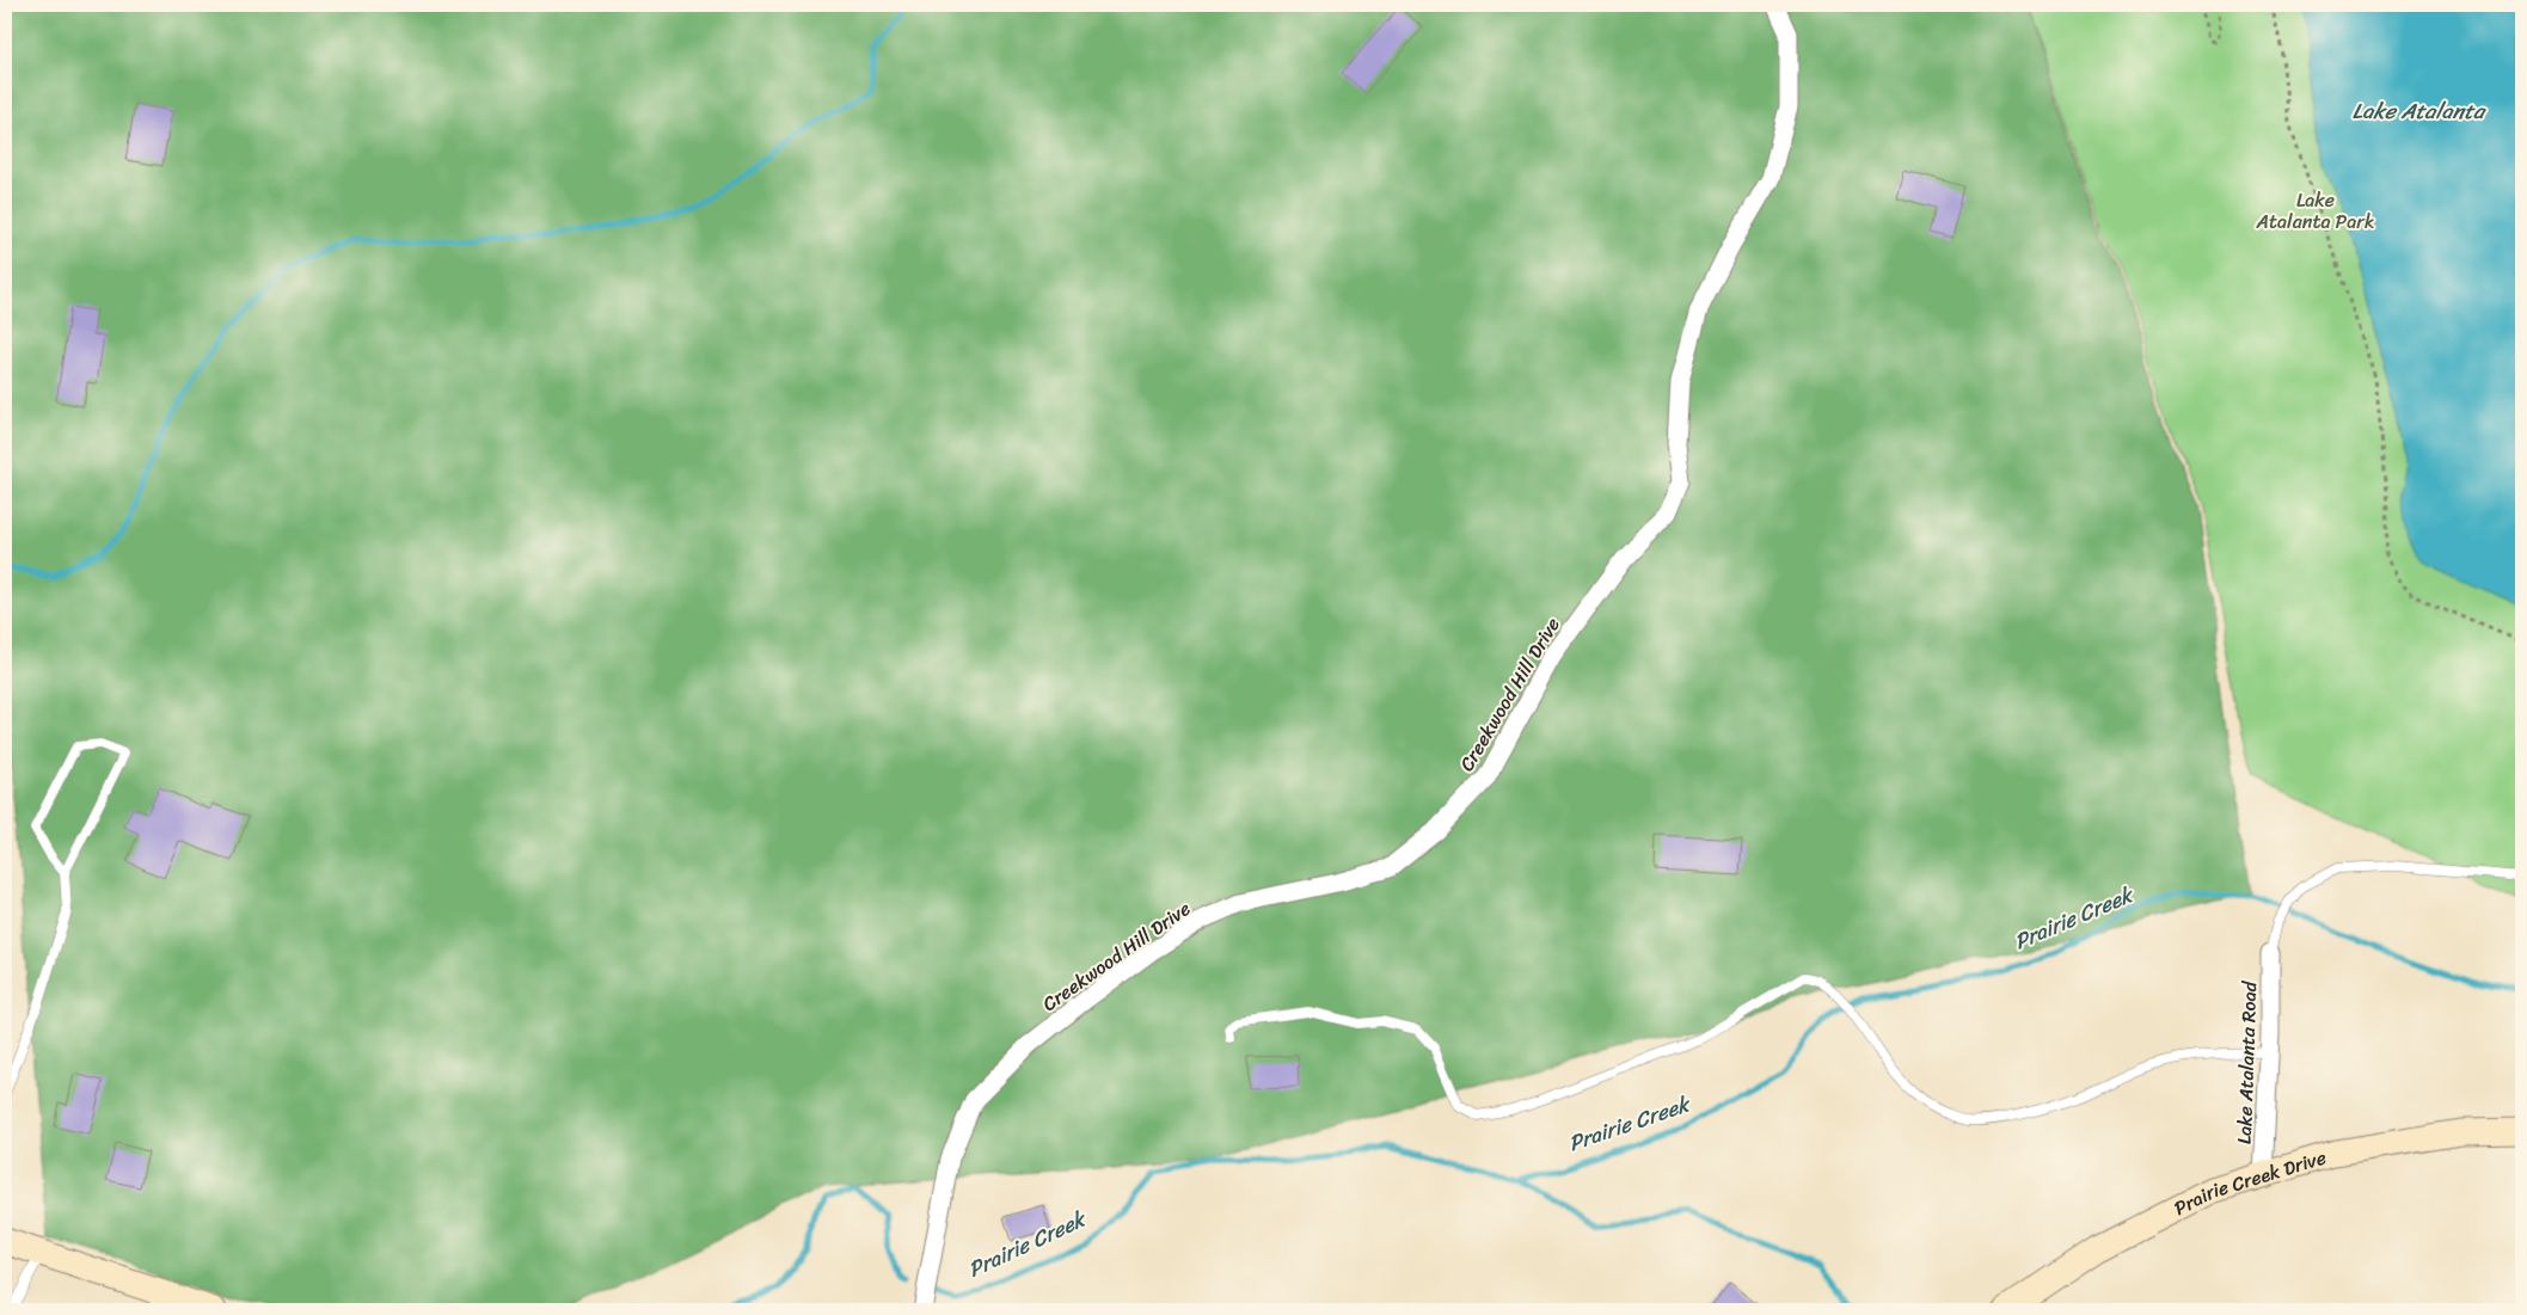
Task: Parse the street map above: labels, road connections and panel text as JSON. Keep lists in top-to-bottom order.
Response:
{
  "streets": {
    "main road": ["Prairie Creek Drive"],
    "street": ["Creekwood Hill Drive", "Lake Atalanta Road"]
  },
  "crossings": [
    ["Lake Atalanta Road", "Prairie Creek Drive"]
  ],
  "water": ["Lake Atalanta", "Prairie Creek"],
  "parks": ["Lake Atalanta Park"]
}
